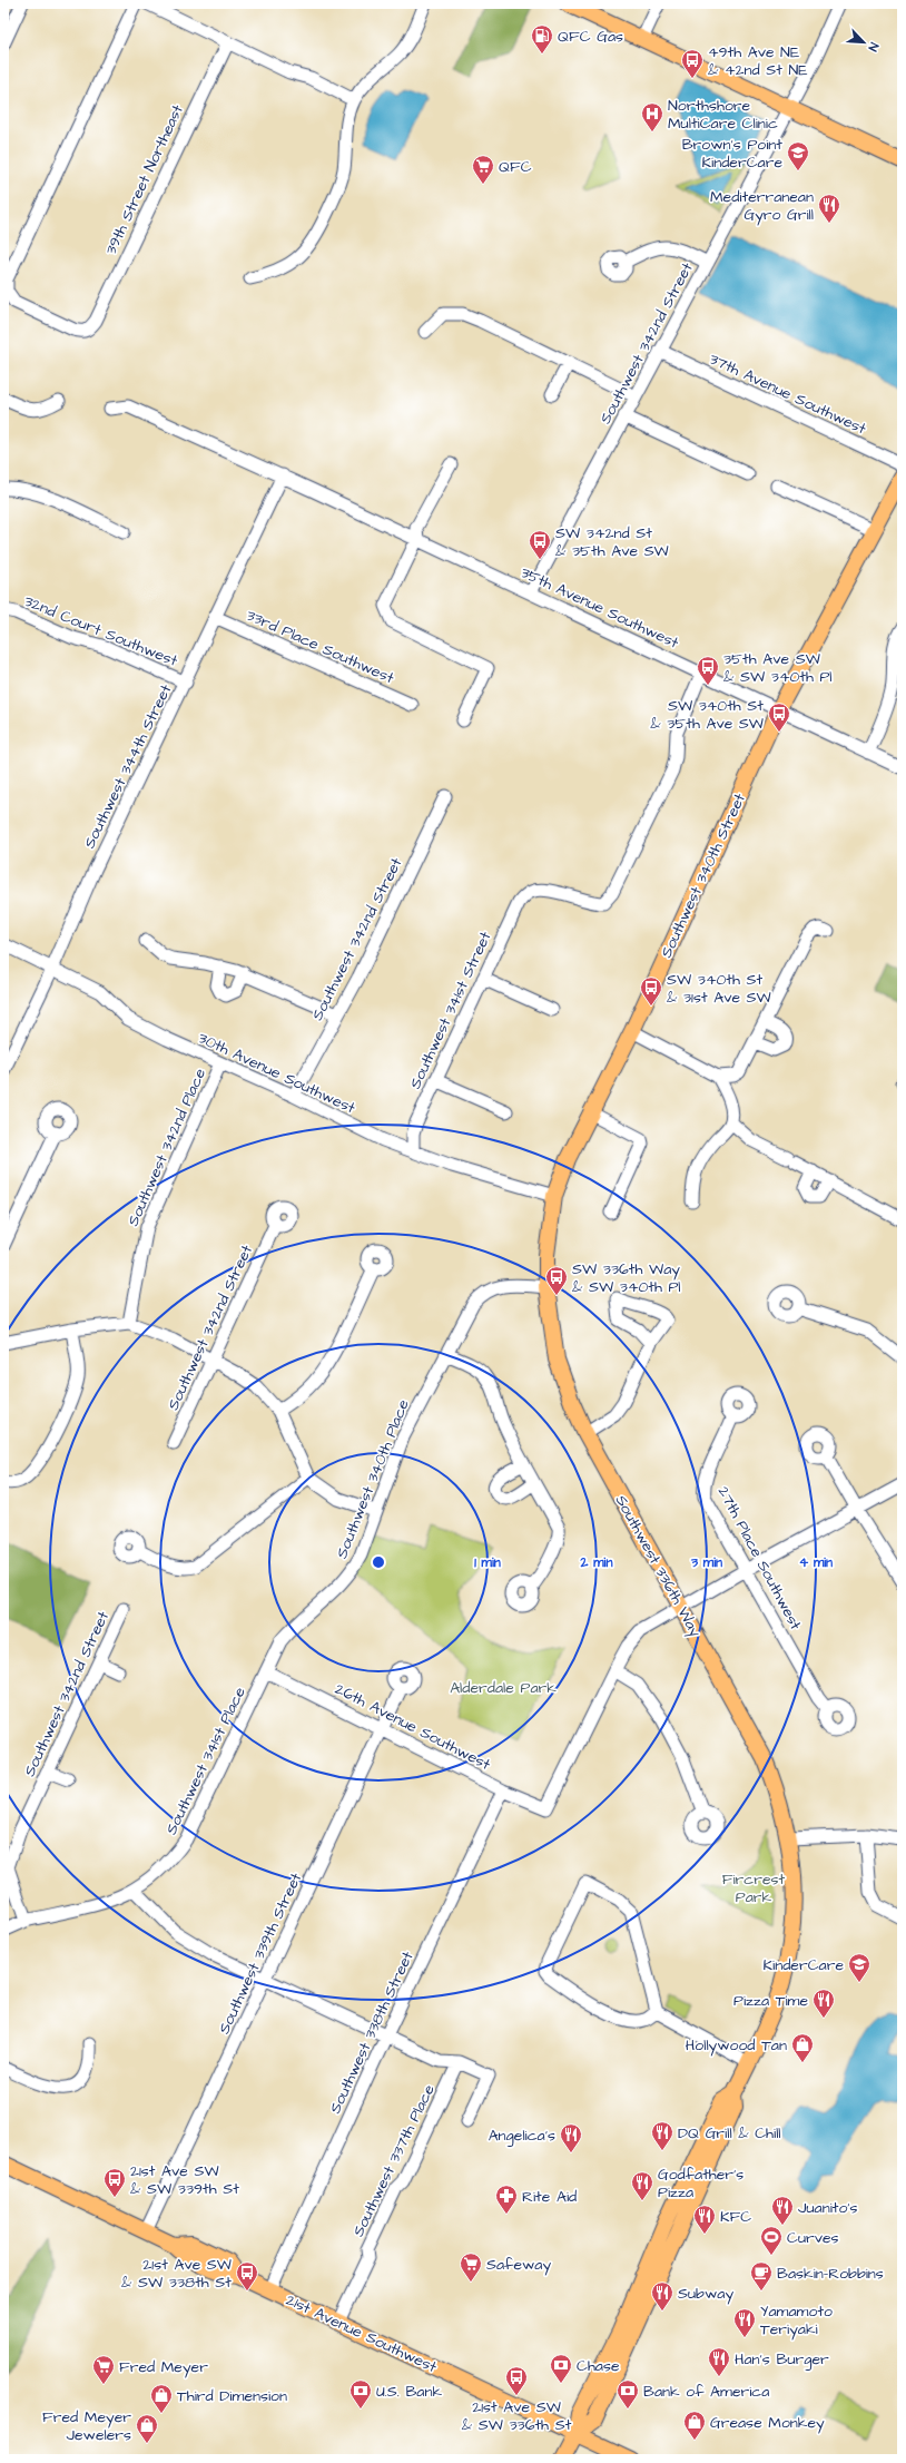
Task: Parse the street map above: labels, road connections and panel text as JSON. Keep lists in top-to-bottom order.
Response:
{
  "streets": {
    "main road": ["Southwest 340th Street", "Southwest 336th Way", "21st Avenue Southwest"],
    "street": [
      "39th Street Northeast",
      "Southwest 342nd Street",
      "37th Avenue Southwest",
      "35th Avenue Southwest",
      "32nd Court Southwest",
      "33rd Place Southwest",
      "Southwest 344th Street",
      "Southwest 341st Street",
      "30th Avenue Southwest",
      "Southwest 342nd Place",
      "Southwest 340th Place",
      "27th Place Southwest",
      "26th Avenue Southwest",
      "Southwest 341st Place",
      "Southwest 339th Street",
      "Southwest 338th Street",
      "Southwest 337th Place"
    ]
  },
  "crossings": [
    ["Southwest 342nd Street", "37th Avenue Southwest"],
    ["Southwest 342nd Street", "35th Avenue Southwest"],
    ["Southwest 342nd Street", "30th Avenue Southwest"],
    ["Southwest 342nd Street", "Southwest 341st Place"],
    ["35th Avenue Southwest", "Southwest 344th Street"],
    ["35th Avenue Southwest", "Southwest 340th Street"],
    ["35th Avenue Southwest", "Southwest 341st Street"],
    ["32nd Court Southwest", "Southwest 344th Street"],
    ["33rd Place Southwest", "Southwest 344th Street"],
    ["Southwest 344th Street", "30th Avenue Southwest"],
    ["Southwest 340th Street", "30th Avenue Southwest"],
    ["Southwest 340th Street", "Southwest 340th Place"],
    ["Southwest 340th Street", "Southwest 336th Way"],
    ["Southwest 341st Street", "30th Avenue Southwest"],
    ["30th Avenue Southwest", "Southwest 342nd Place"],
    ["Southwest 340th Place", "Southwest 336th Way"],
    ["Southwest 340th Place", "26th Avenue Southwest"],
    ["Southwest 340th Place", "Southwest 341st Place"],
    ["26th Avenue Southwest", "Southwest 341st Place"],
    ["26th Avenue Southwest", "Southwest 339th Street"],
    ["26th Avenue Southwest", "Southwest 338th Street"],
    ["Southwest 339th Street", "21st Avenue Southwest"],
    ["Southwest 338th Street", "21st Avenue Southwest"],
    ["Southwest 337th Place", "21st Avenue Southwest"]
  ],
  "parks": ["Alderdale Park", "Fircrest Park"],
  "places": {
    "fuel station": ["QFC Gas"],
    "bus stop": [
      "49th Ave NE & 42nd St NE",
      "SW 342nd St & 35th Ave SW",
      "35th Ave SW & SW 340th Pl",
      "SW 340th St & 35th Ave SW",
      "SW 340th St & 31st Ave SW",
      "SW 336th Way & SW 340th Pl",
      "21st Ave SW & SW 339th St",
      "21st Ave SW & SW 338th St",
      "21st Ave SW & SW 336th St"
    ],
    "hospital": ["Northshore MultiCare Clinic"],
    "school or university": ["Brown's Point KinderCare", "KinderCare"],
    "supermarket": ["QFC", "Safeway", "Fred Meyer"],
    "restaurant": [
      "Mediterranean Gyro Grill",
      "Pizza Time",
      "DQ Grill & Chill",
      "Angelica's",
      "Godfather's Pizza",
      "Juanito's",
      "KFC",
      "Subway",
      "Yamamoto Teriyaki",
      "Han’s Burger"
    ],
    "shop": [
      "Hollywood Tan",
      "Third Dimension",
      "Grease Monkey",
      "Fred Meyer Jewelers"
    ],
    "pharmacy": ["Rite Aid"],
    "sports": ["Curves"],
    "cafe": ["Baskin-Robbins"],
    "bank": ["Chase", "U.S. Bank", "Bank of America"]
  },
  "north": "bottom right",
  "rings": [
    "1 min",
    "2 min",
    "3 min",
    "4 min"
  ]
}
